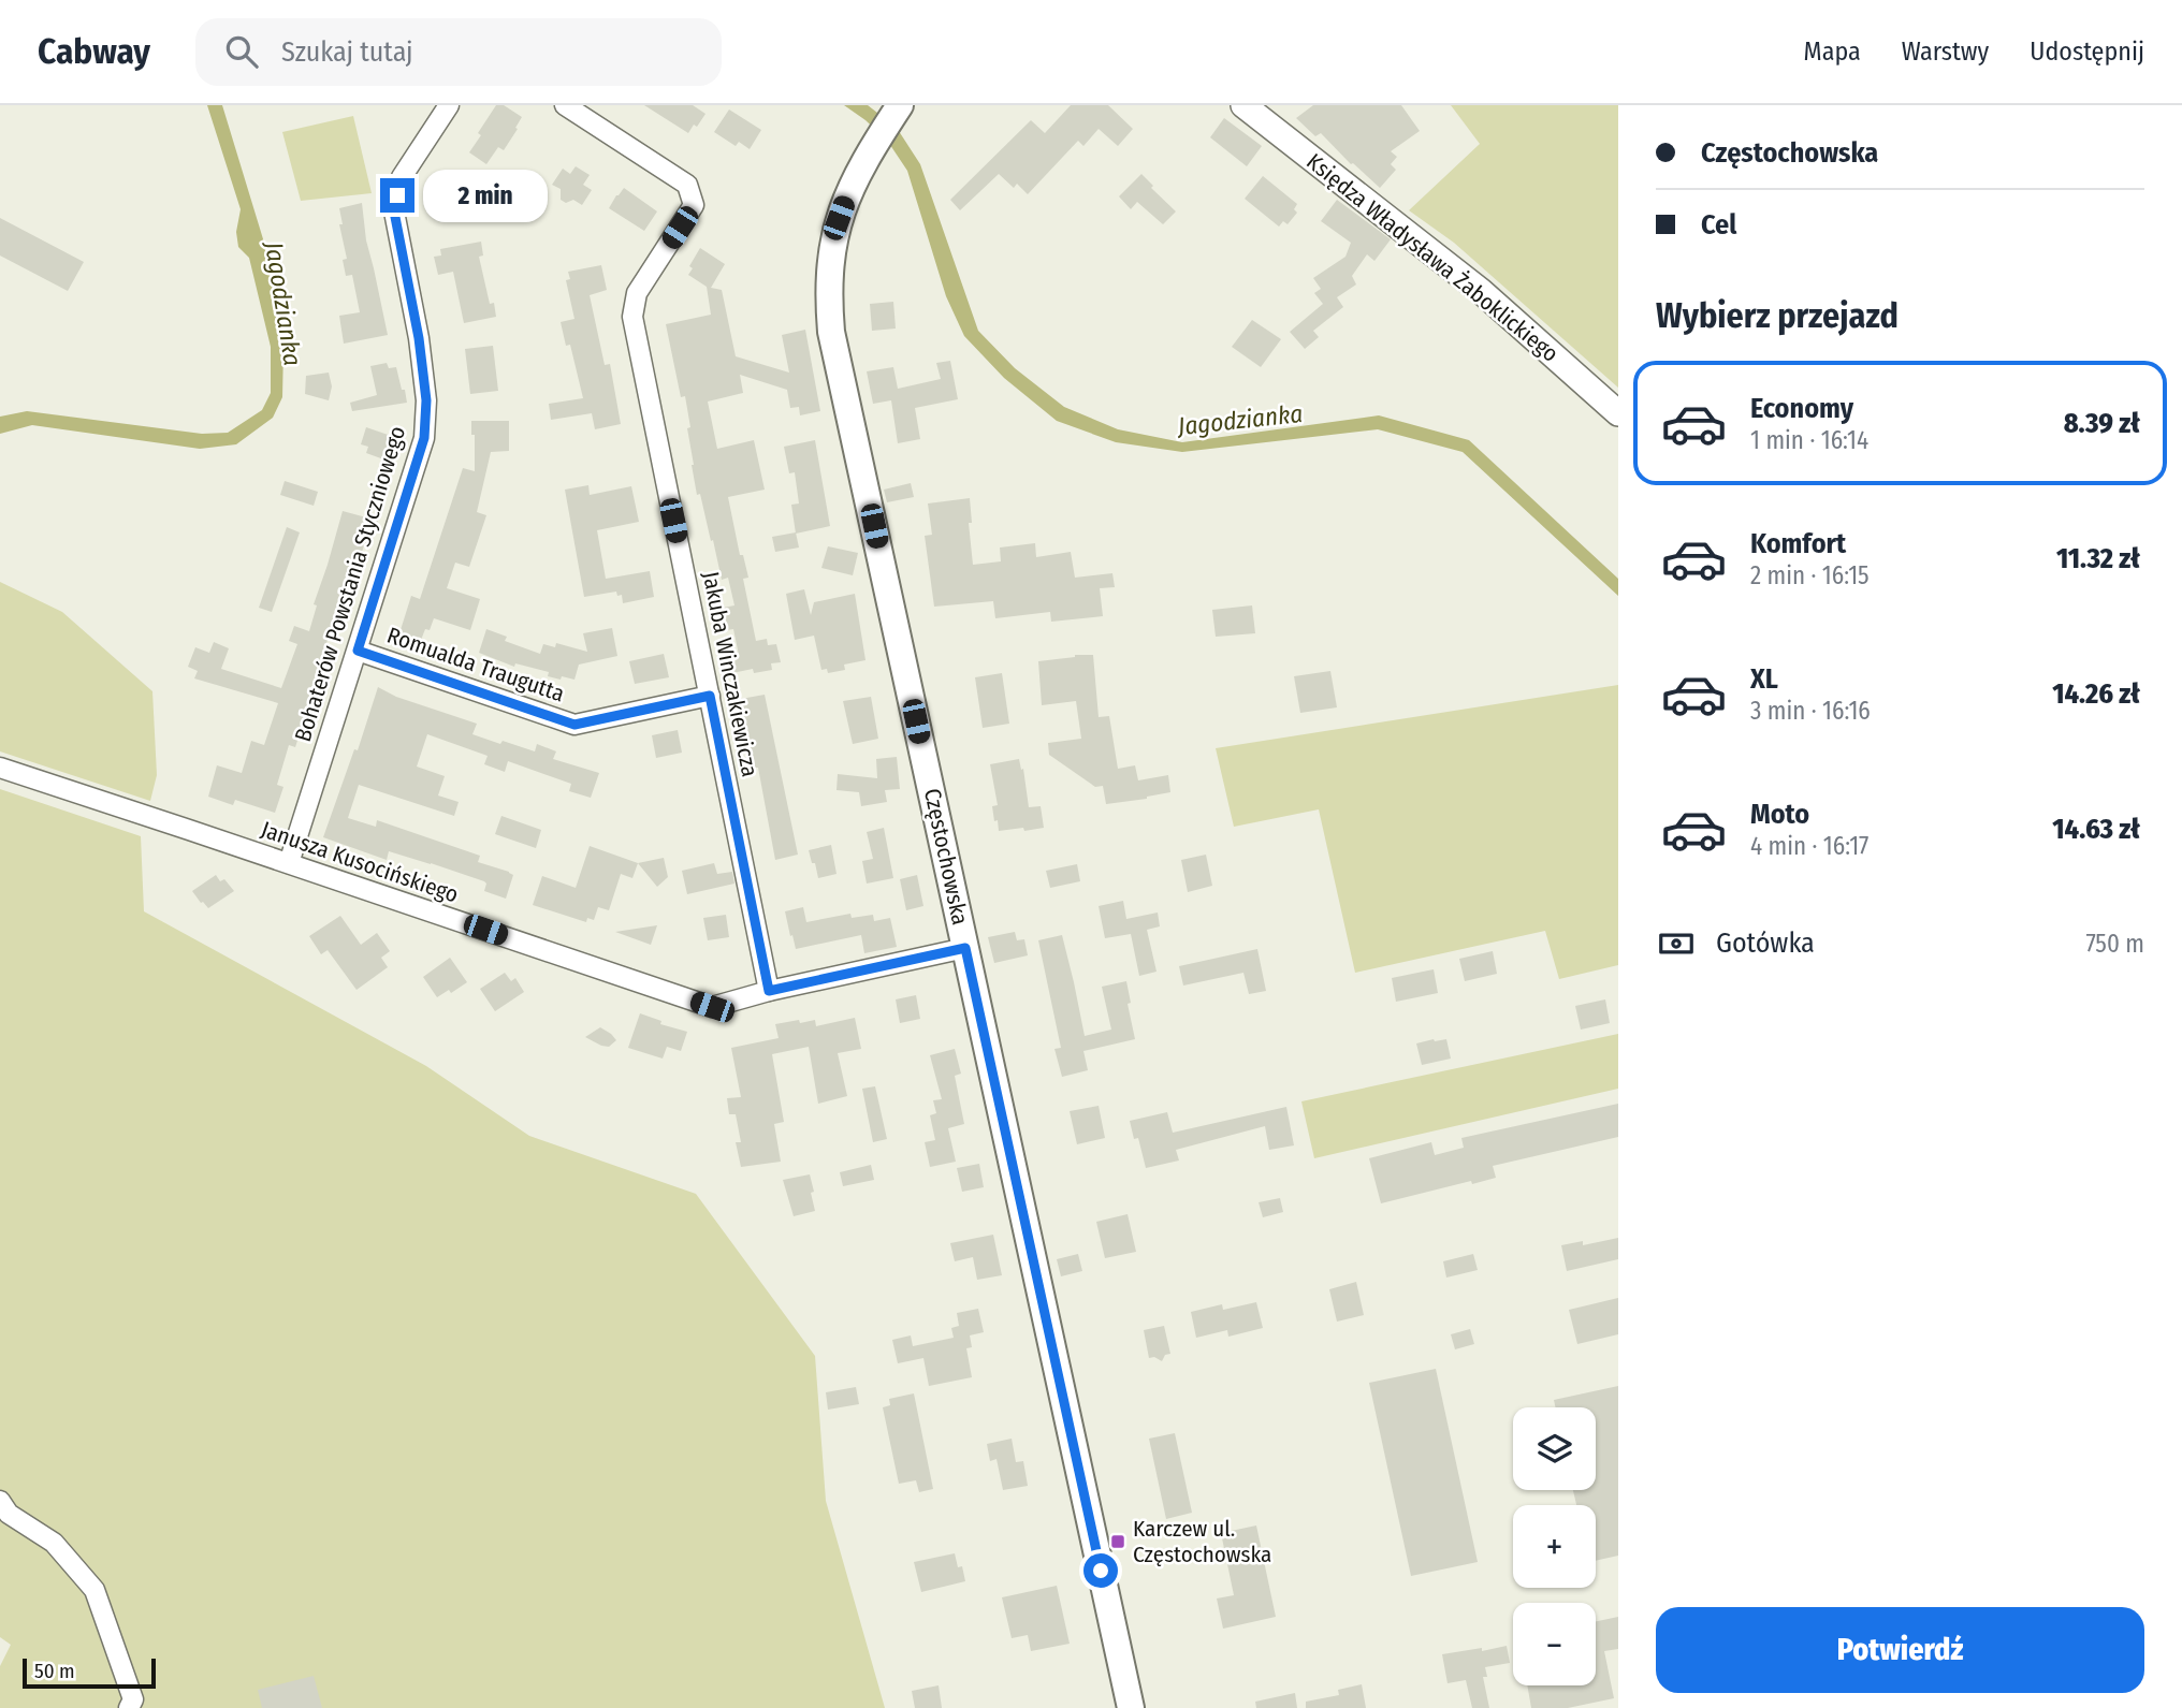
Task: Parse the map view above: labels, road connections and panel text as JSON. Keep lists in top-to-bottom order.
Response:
{
  "streets": {
    "main road": ["Częstochowska"],
    "street": [
      "Księdza Władysława Żaboklickiego",
      "Bohaterów Powstania Styczniowego",
      "Romualda Traugutta",
      "Jakuba Winczakiewicza",
      "Janusza Kusocińskiego"
    ]
  },
  "crossings": [
    ["Bohaterów Powstania Styczniowego", "Romualda Traugutta"],
    ["Bohaterów Powstania Styczniowego", "Janusza Kusocińskiego"],
    ["Romualda Traugutta", "Jakuba Winczakiewicza"],
    ["Jakuba Winczakiewicza", "Janusza Kusocińskiego"],
    ["Częstochowska", "Janusza Kusocińskiego"]
  ],
  "water": ["Jagodzianka"],
  "places": {
    "transit": ["Karczew ul. Częstochowska"]
  },
  "scale_bar": "50 m",
  "page": {
    "header": "Cabway",
    "search": "Szukaj tutaj",
    "nav": ["Mapa", "Warstwy", "Udostępnij"],
    "banner": ["Częstochowska", "Cel"],
    "bubble": "2 min",
    "heading": "Wybierz przejazd",
    "list": [
      {
        "name": "Economy",
        "note": "1 min · 16:14",
        "value": "8.39 zł"
      },
      {
        "name": "Komfort",
        "note": "2 min · 16:15",
        "value": "11.32 zł"
      },
      {
        "name": "XL",
        "note": "3 min · 16:16",
        "value": "14.26 zł"
      },
      {
        "name": "Moto",
        "note": "4 min · 16:17",
        "value": "14.63 zł"
      }
    ],
    "pay": ["Gotówka", "750 m"],
    "map_buttons": ["+", "−"],
    "buttons": "Potwierdź",
    "scale": "50 m"
  }
}
